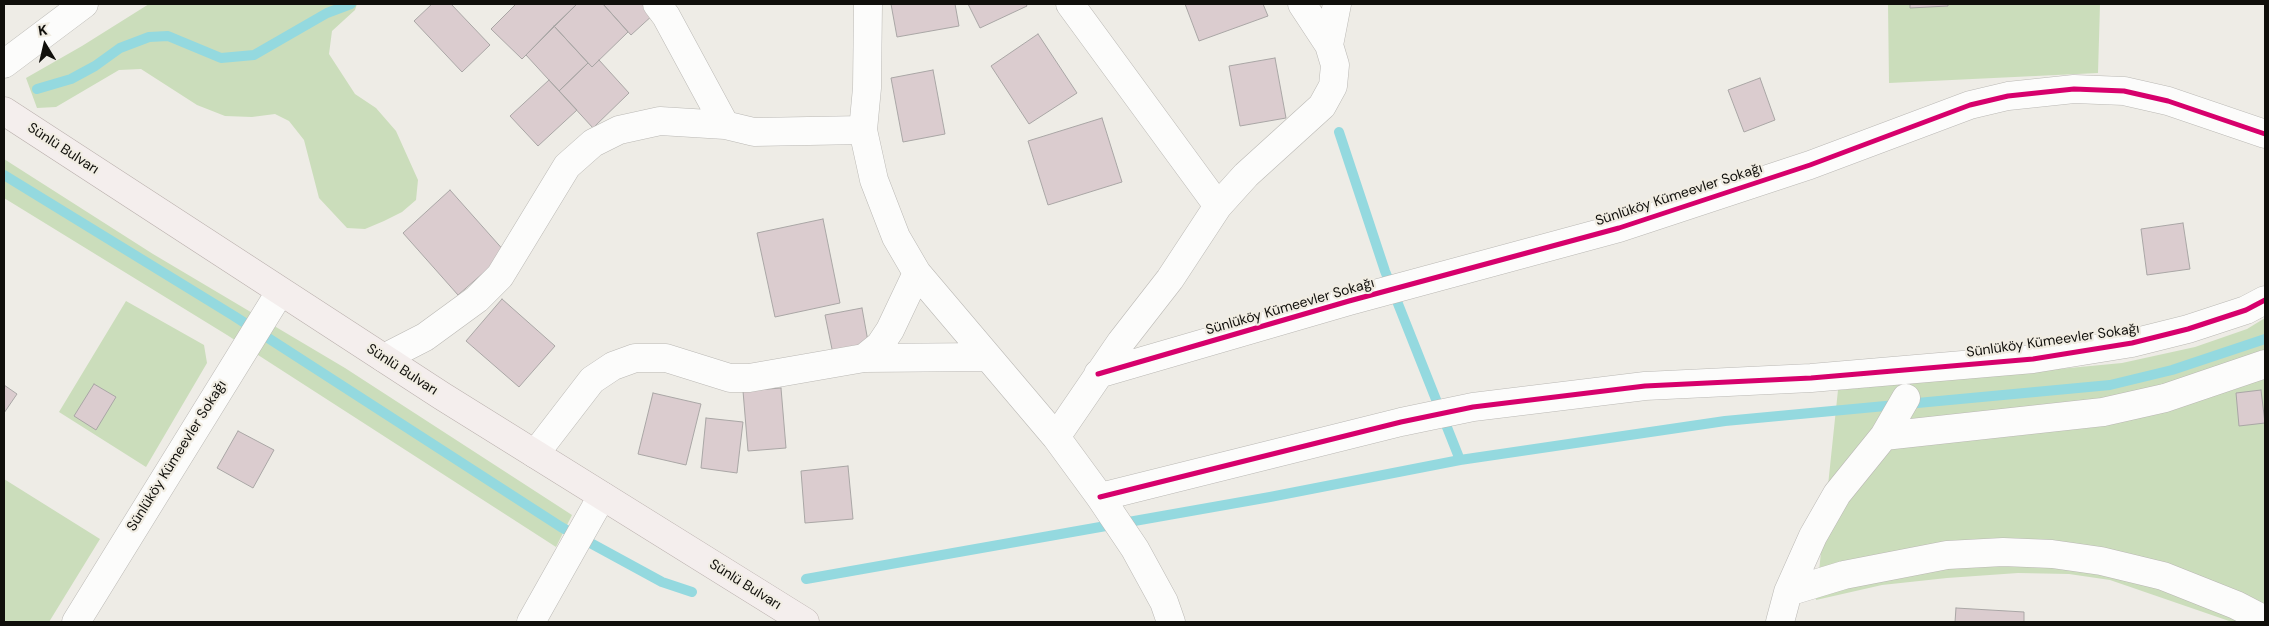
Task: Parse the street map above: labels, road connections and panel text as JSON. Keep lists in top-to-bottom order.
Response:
{
  "streets": {
    "main road": ["Sünlü Bulvarı"],
    "street": ["Sünlüköy Kümeevler Sokağı"]
  },
  "crossings": [
    ["Sünlü Bulvarı", "Sünlüköy Kümeevler Sokağı"]
  ],
  "north": "top"
}
